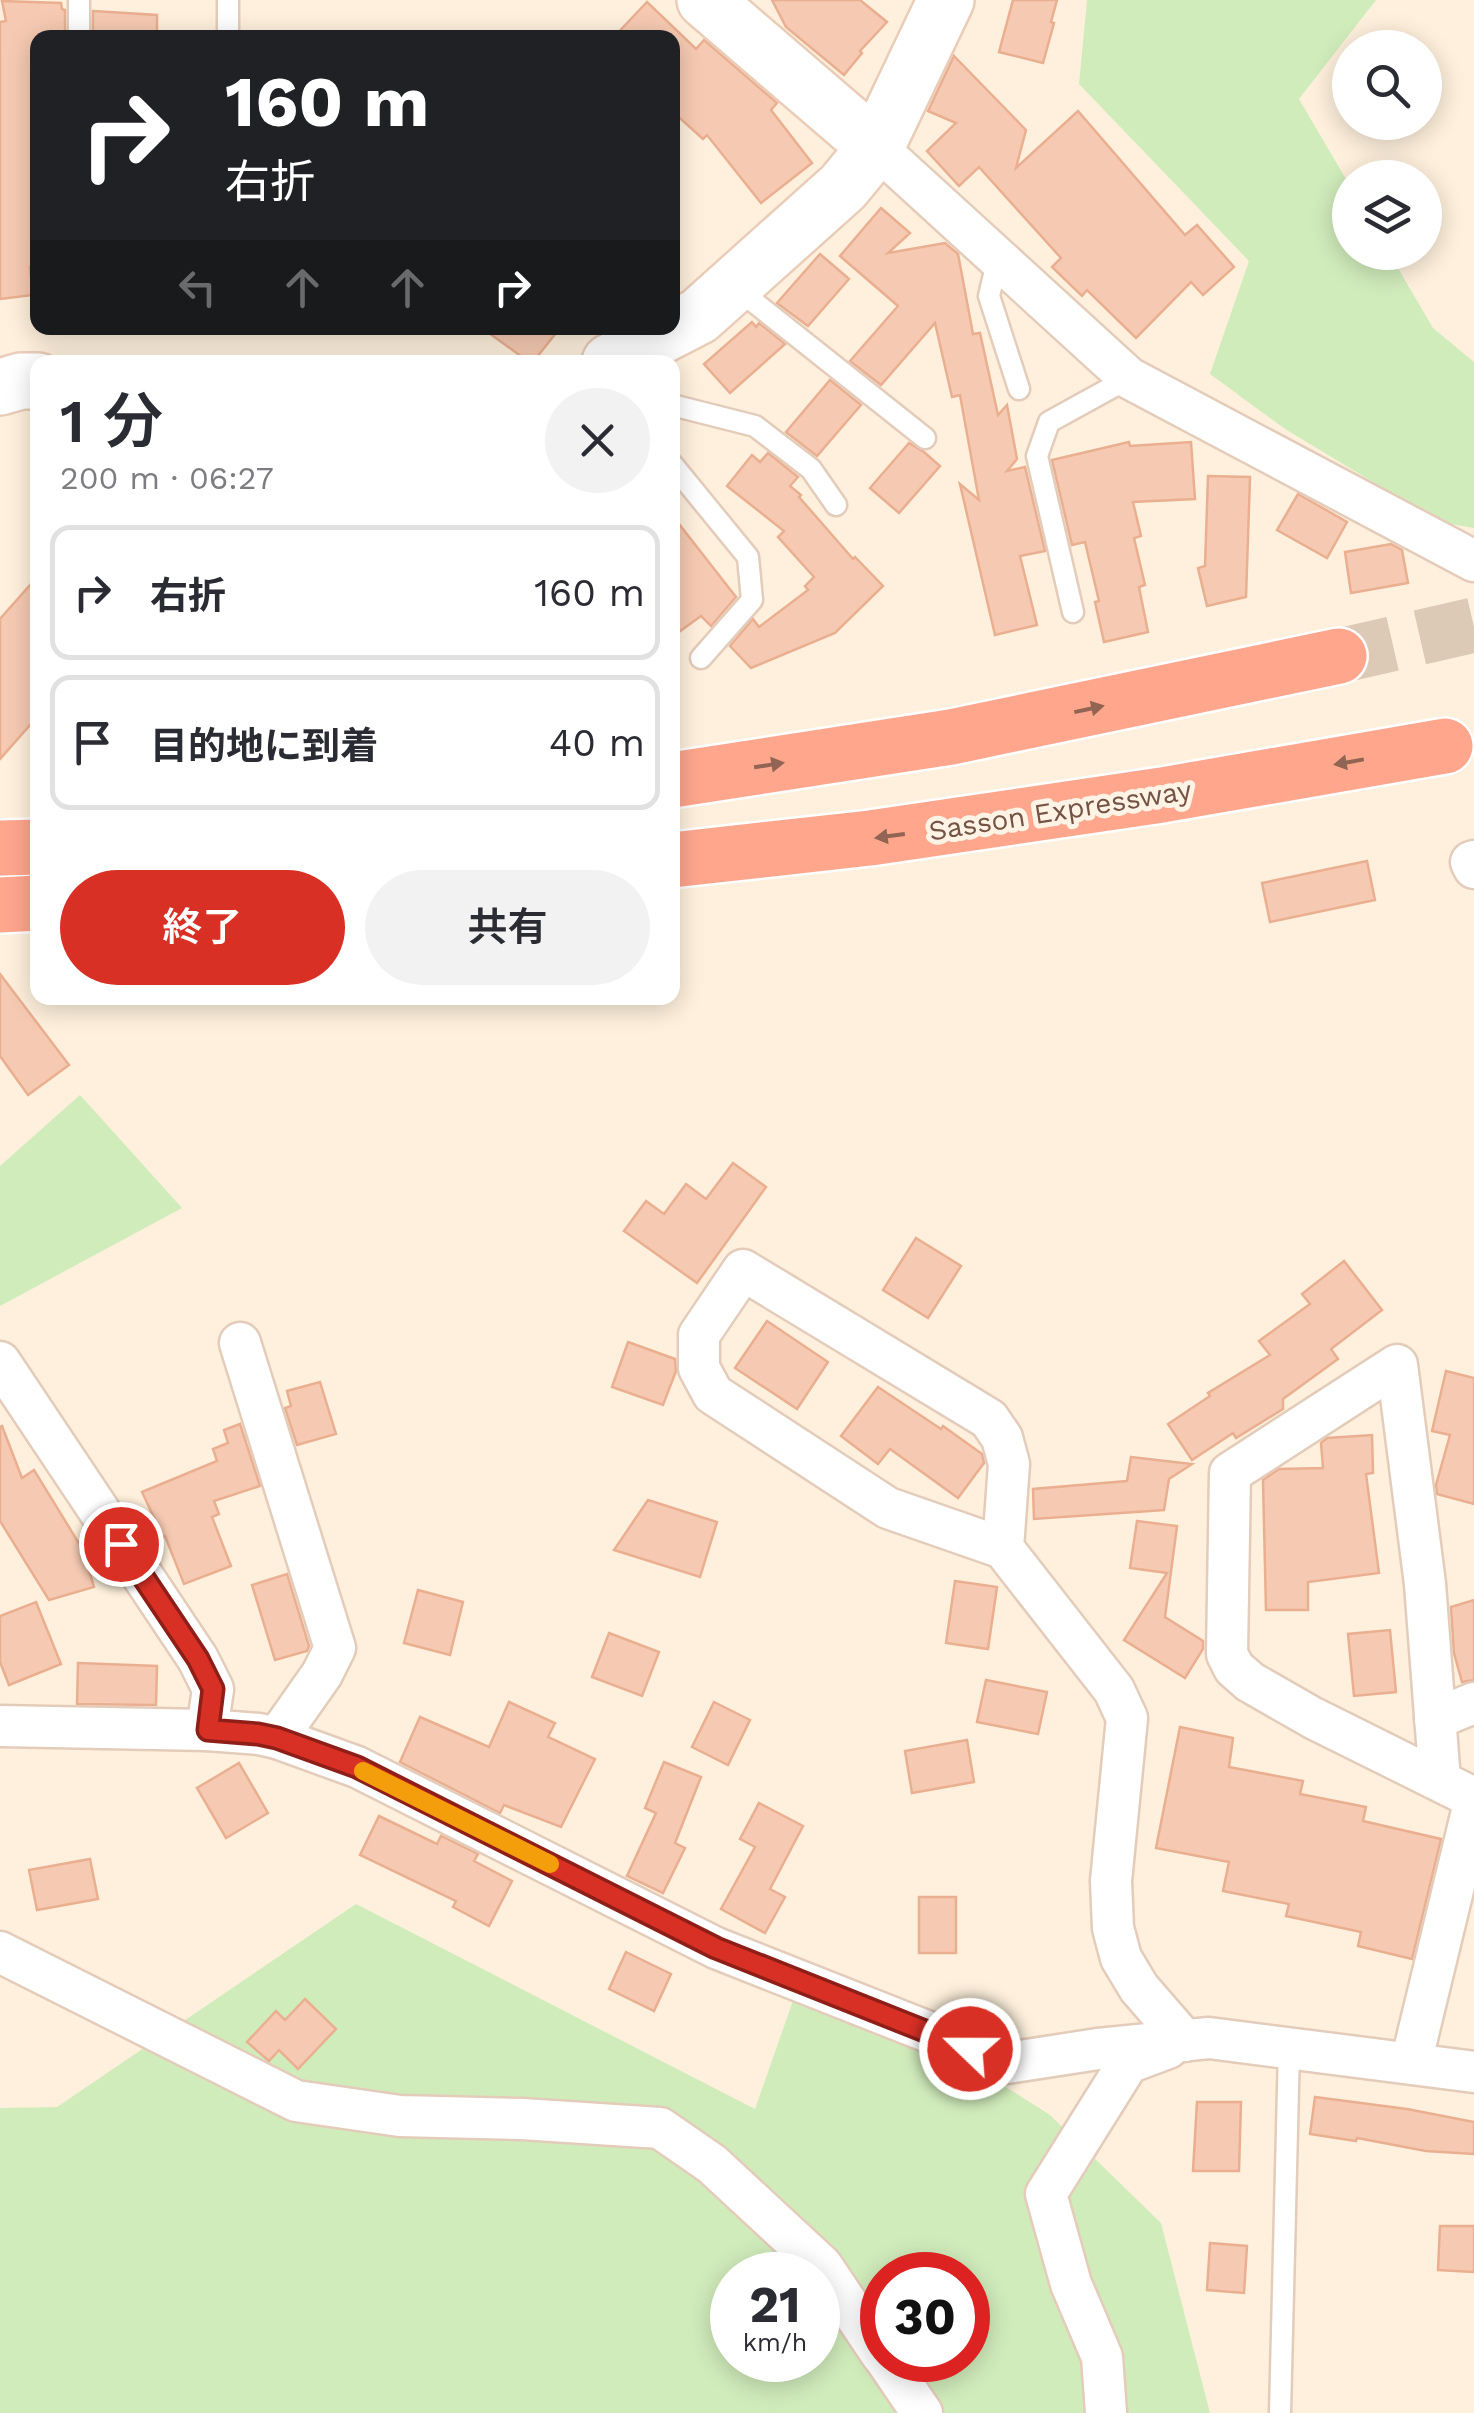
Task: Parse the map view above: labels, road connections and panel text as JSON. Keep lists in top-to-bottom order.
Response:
{
  "streets": {
    "highway": ["Sasson Expressway"]
  },
  "page": {
    "turn": ["160 m", "右折"],
    "heading": ["1 分", "200 m · 06:27"],
    "list": [
      {
        "name": "右折",
        "value": "160 m"
      },
      {
        "name": "目的地に到着",
        "value": "40 m"
      }
    ],
    "buttons": ["終了", "共有"],
    "speed": "21 km/h",
    "limit": "30"
  }
}
